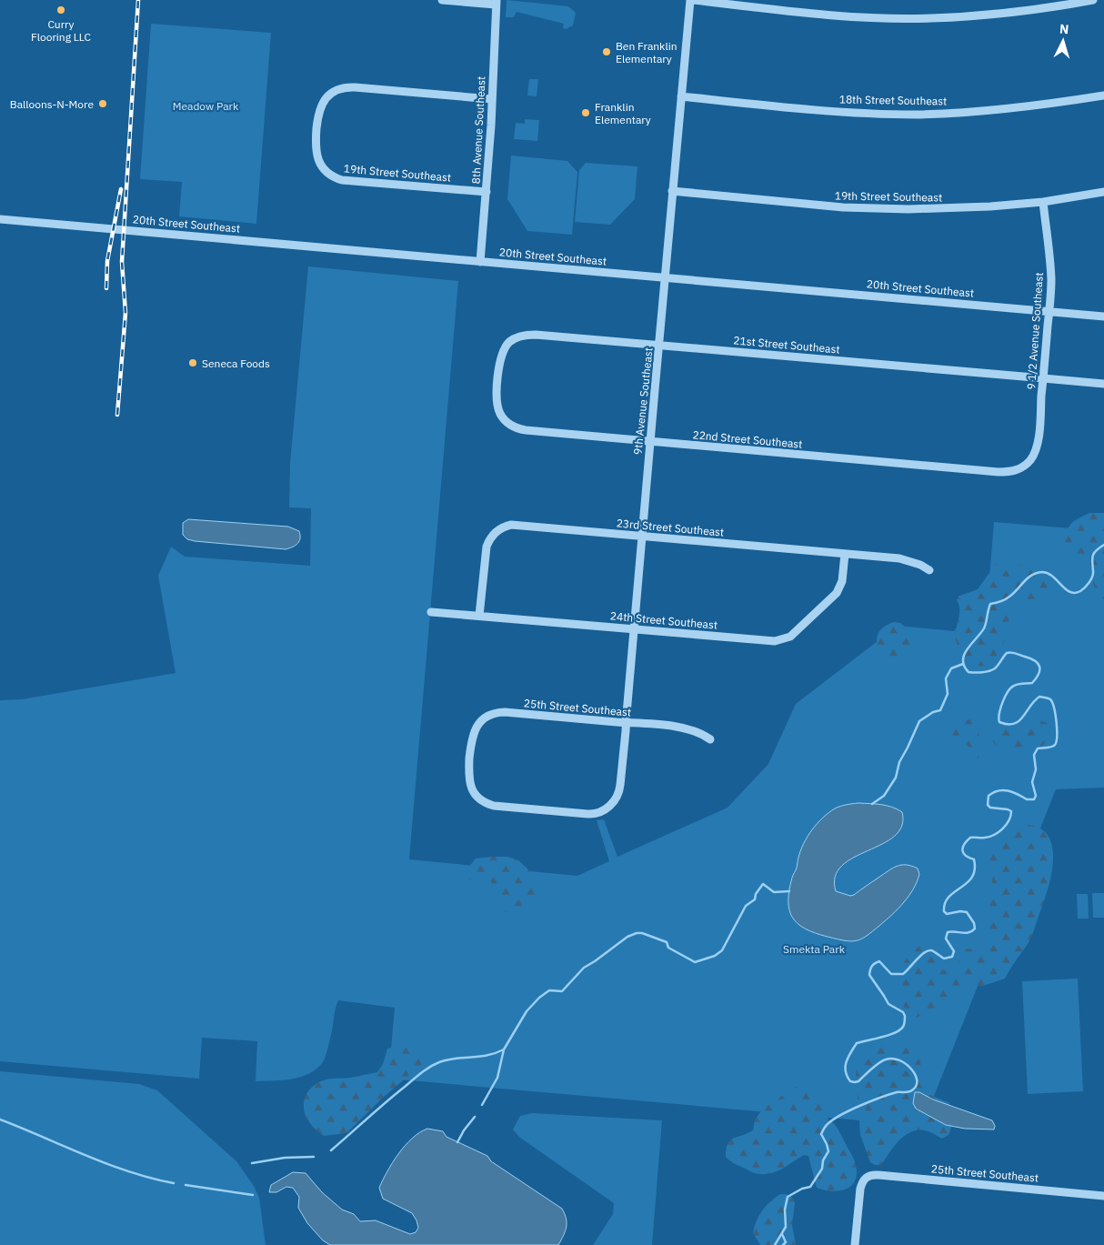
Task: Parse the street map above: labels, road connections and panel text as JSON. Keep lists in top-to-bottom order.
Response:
{
  "streets": {
    "street": [
      "18th Street Southeast",
      "8th Avenue Southeast",
      "19th Street Southeast",
      "20th Street Southeast",
      "9 1/2 Avenue Southeast",
      "21st Street Southeast",
      "9th Avenue Southeast",
      "22nd Street Southeast",
      "23rd Street Southeast",
      "24th Street Southeast",
      "25th Street Southeast"
    ]
  },
  "crossings": [
    ["18th Street Southeast", "9th Avenue Southeast"],
    ["8th Avenue Southeast", "19th Street Southeast"],
    ["8th Avenue Southeast", "20th Street Southeast"],
    ["19th Street Southeast", "9 1/2 Avenue Southeast"],
    ["19th Street Southeast", "9th Avenue Southeast"],
    ["20th Street Southeast", "9 1/2 Avenue Southeast"],
    ["20th Street Southeast", "9th Avenue Southeast"],
    ["9 1/2 Avenue Southeast", "21st Street Southeast"],
    ["9 1/2 Avenue Southeast", "22nd Street Southeast"],
    ["21st Street Southeast", "9th Avenue Southeast"],
    ["21st Street Southeast", "22nd Street Southeast"],
    ["9th Avenue Southeast", "22nd Street Southeast"],
    ["9th Avenue Southeast", "23rd Street Southeast"],
    ["9th Avenue Southeast", "24th Street Southeast"],
    ["9th Avenue Southeast", "25th Street Southeast"],
    ["23rd Street Southeast", "24th Street Southeast"]
  ],
  "parks": ["Meadow Park", "Smekta Park"],
  "places": [
    "Curry Flooring LLC",
    "Ben Franklin Elementary",
    "Balloons-N-More",
    "Franklin Elementary",
    "Seneca Foods"
  ],
  "north": "top"
}
